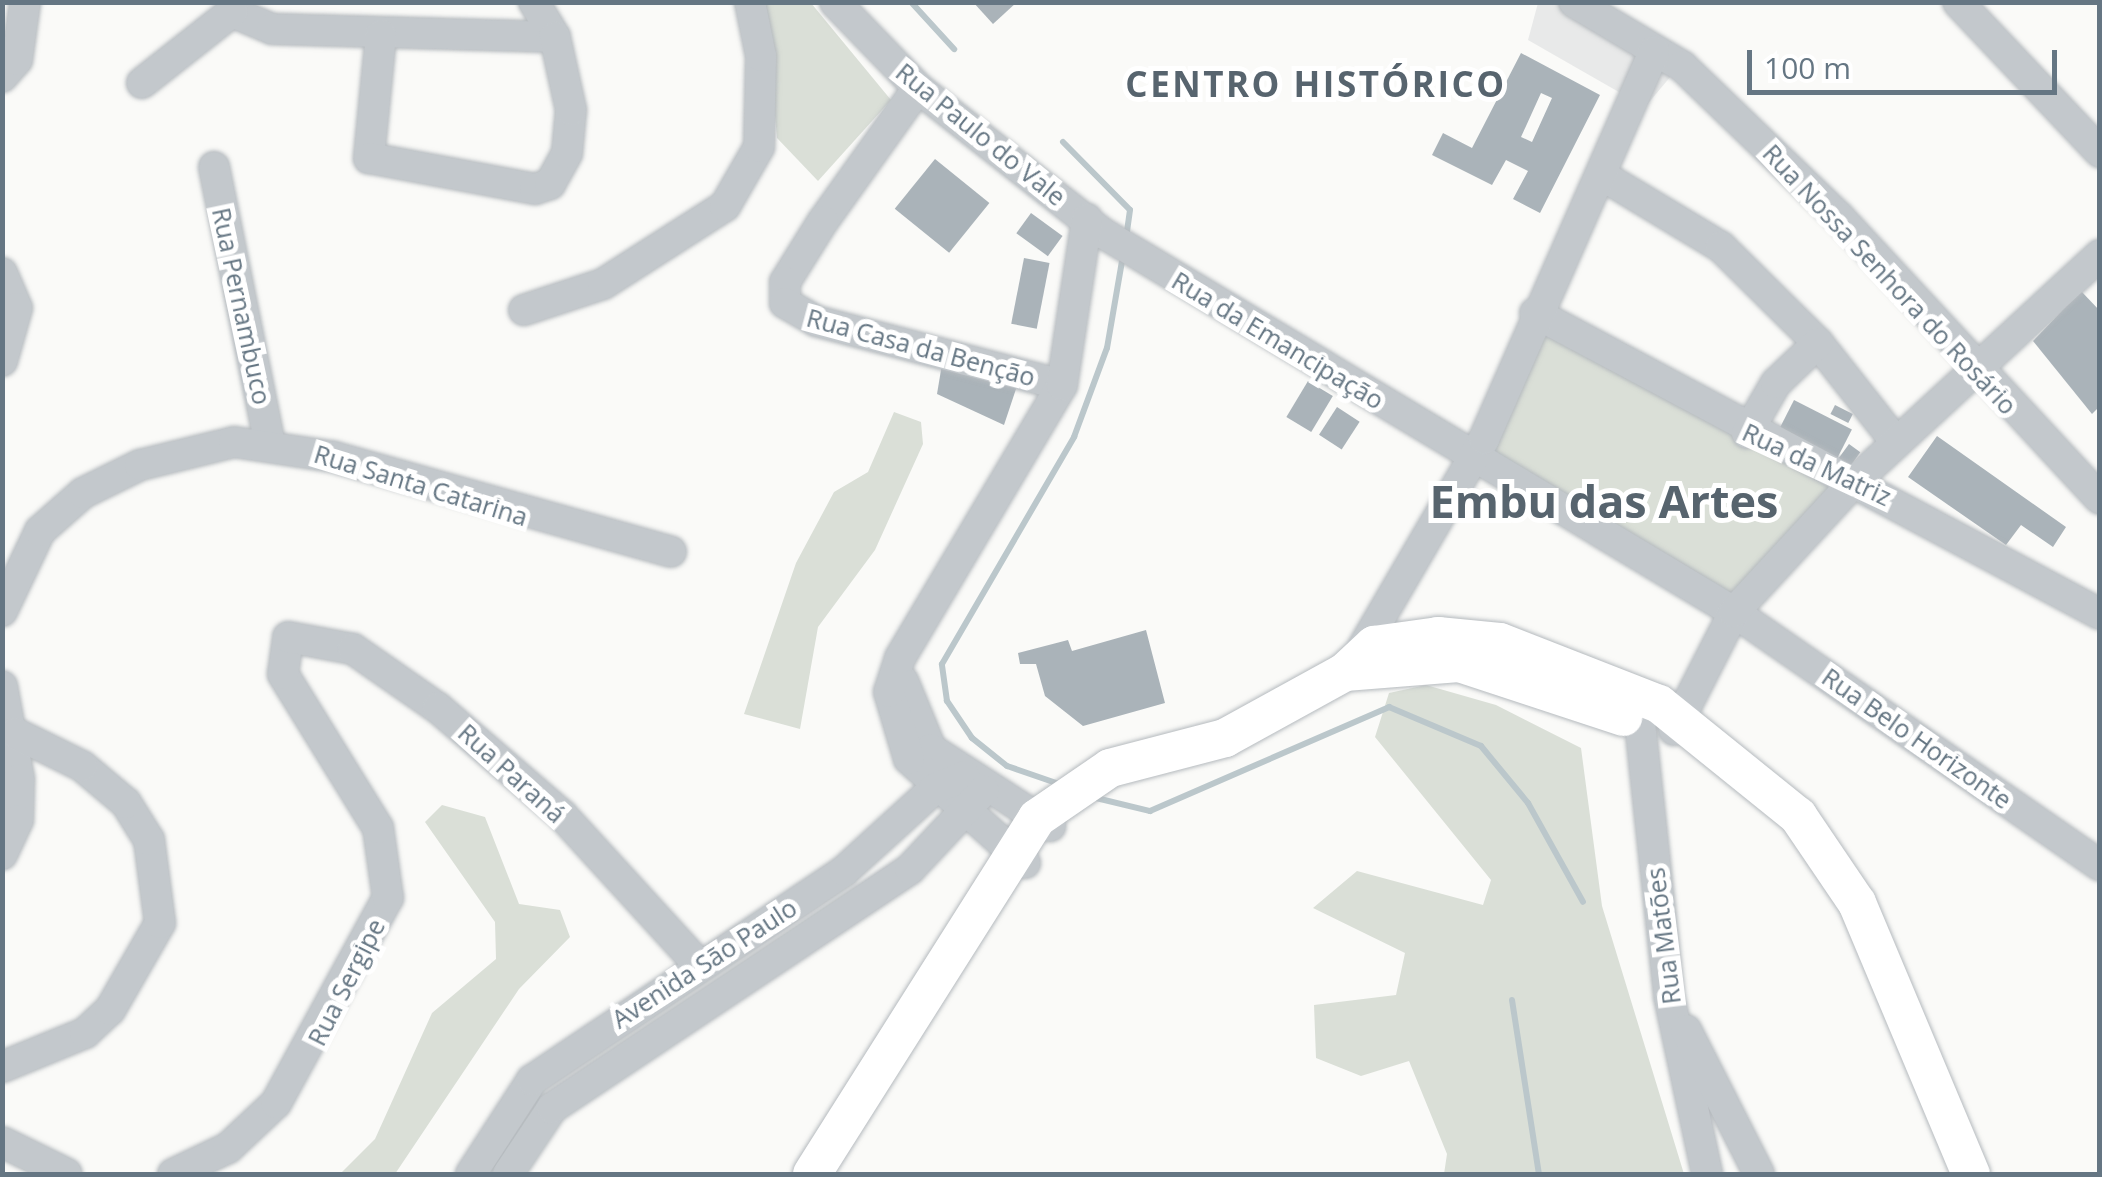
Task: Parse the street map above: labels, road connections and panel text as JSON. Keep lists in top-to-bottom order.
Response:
{
  "streets": {
    "street": [
      "Rua Paulo do Vale",
      "Rua Nossa Senhora do Rosário",
      "Rua Pernambuco",
      "Rua da Emancipação",
      "Rua Casa da Benção",
      "Rua da Matriz",
      "Rua Santa Catarina",
      "Rua Belo Horizonte",
      "Rua Paraná",
      "Rua Matões",
      "Avenida São Paulo",
      "Rua Sergipe"
    ]
  },
  "crossings": [
    ["Rua Paulo do Vale", "Rua da Emancipação"],
    ["Rua Paulo do Vale", "Rua Casa da Benção"],
    ["Rua Pernambuco", "Rua Santa Catarina"],
    ["Rua da Emancipação", "Rua Belo Horizonte"],
    ["Rua Paraná", "Avenida São Paulo"],
    ["Rua Paraná", "Rua Sergipe"]
  ],
  "districts": ["CENTRO HISTÓRICO", "Embu das Artes"],
  "scale_bar": "100 m"
}
